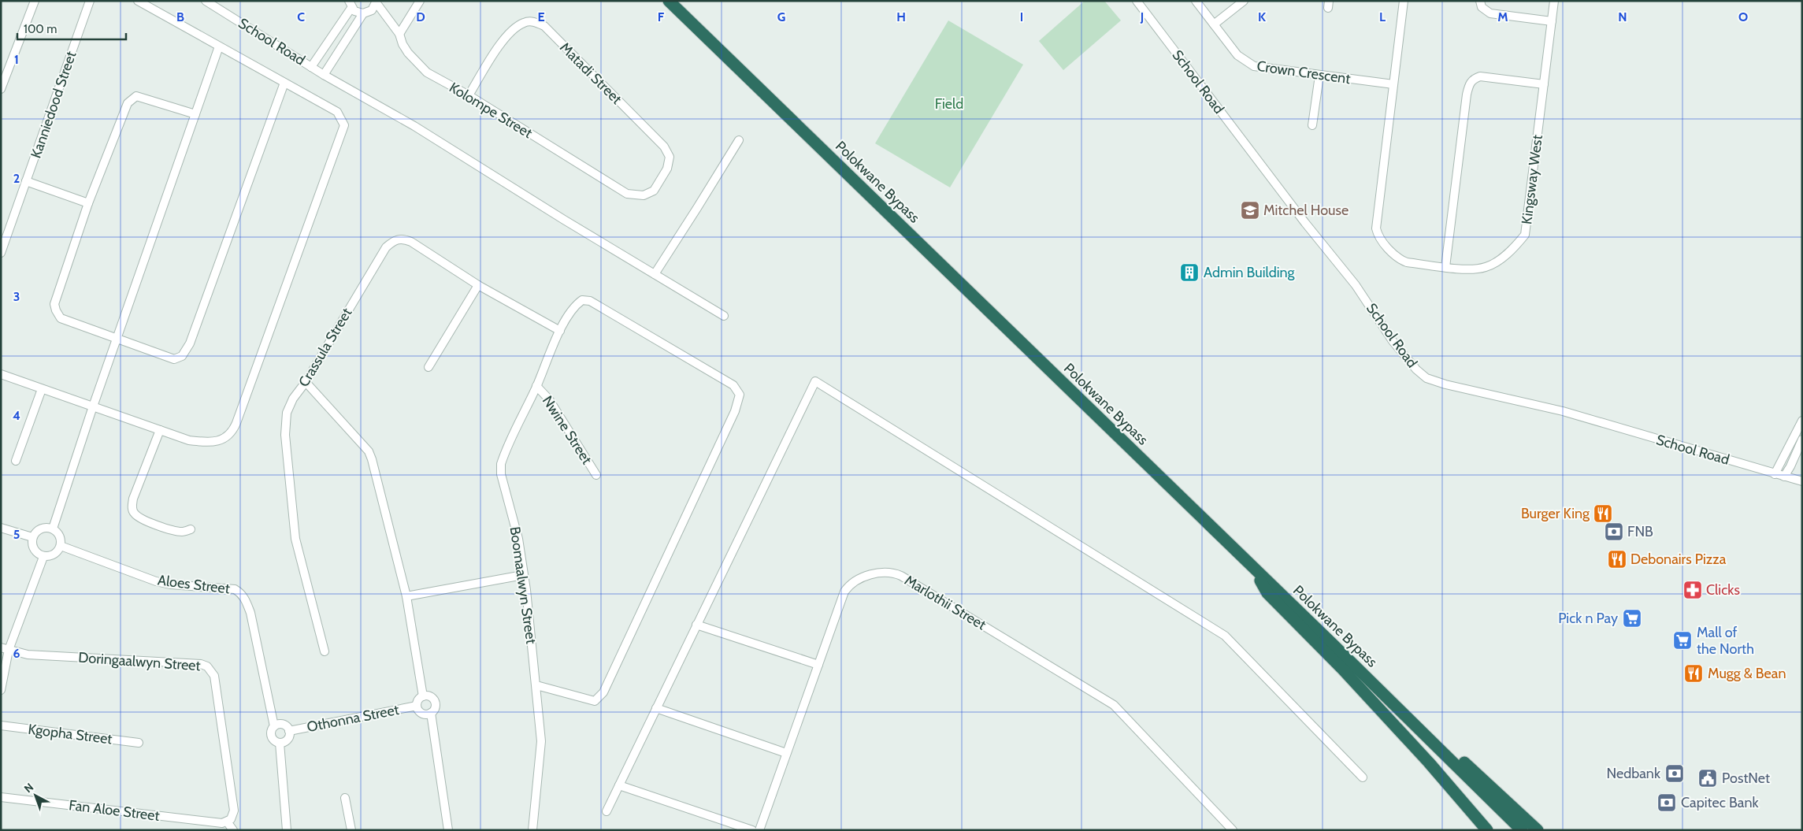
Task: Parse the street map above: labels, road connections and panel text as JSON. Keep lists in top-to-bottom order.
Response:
{
  "streets": {
    "highway": ["Polokwane Bypass"],
    "street": [
      "School Road",
      "Crown Crescent",
      "Matadi Street",
      "Kanniedood Street",
      "Kolompe Street",
      "Kingsway West",
      "Crassula Street",
      "Nwine Street",
      "Aloes Street",
      "Boomaalwyn Street",
      "Marlothii Street",
      "Doringaalwyn Street",
      "Othonna Street",
      "Kgopha Street",
      "Fan Aloe Street"
    ]
  },
  "crossings": [
    ["Crown Crescent", "Kingsway West"],
    ["Matadi Street", "Kolompe Street"],
    ["Crassula Street", "Boomaalwyn Street"],
    ["Nwine Street", "Boomaalwyn Street"],
    ["Aloes Street", "Othonna Street"],
    ["Doringaalwyn Street", "Fan Aloe Street"]
  ],
  "parks": ["Field"],
  "places": {
    "school or university": ["Mitchel House"],
    "building": ["Admin Building"],
    "restaurant": ["Burger King", "Debonairs Pizza", "Mugg & Bean"],
    "bank": ["FNB", "Nedbank", "Capitec Bank"],
    "pharmacy": ["Clicks"],
    "supermarket": ["Pick n Pay", "Mall of the North"],
    "public building": ["PostNet"]
  },
  "scale_bar": "100 m",
  "north": "top left",
  "grid": {
    "columns": [
      "B",
      "C",
      "D",
      "E",
      "F",
      "G",
      "H",
      "I",
      "J",
      "K",
      "L",
      "M",
      "N",
      "O"
    ],
    "rows": [
      "1",
      "2",
      "3",
      "4",
      "5",
      "6"
    ]
  }
}
